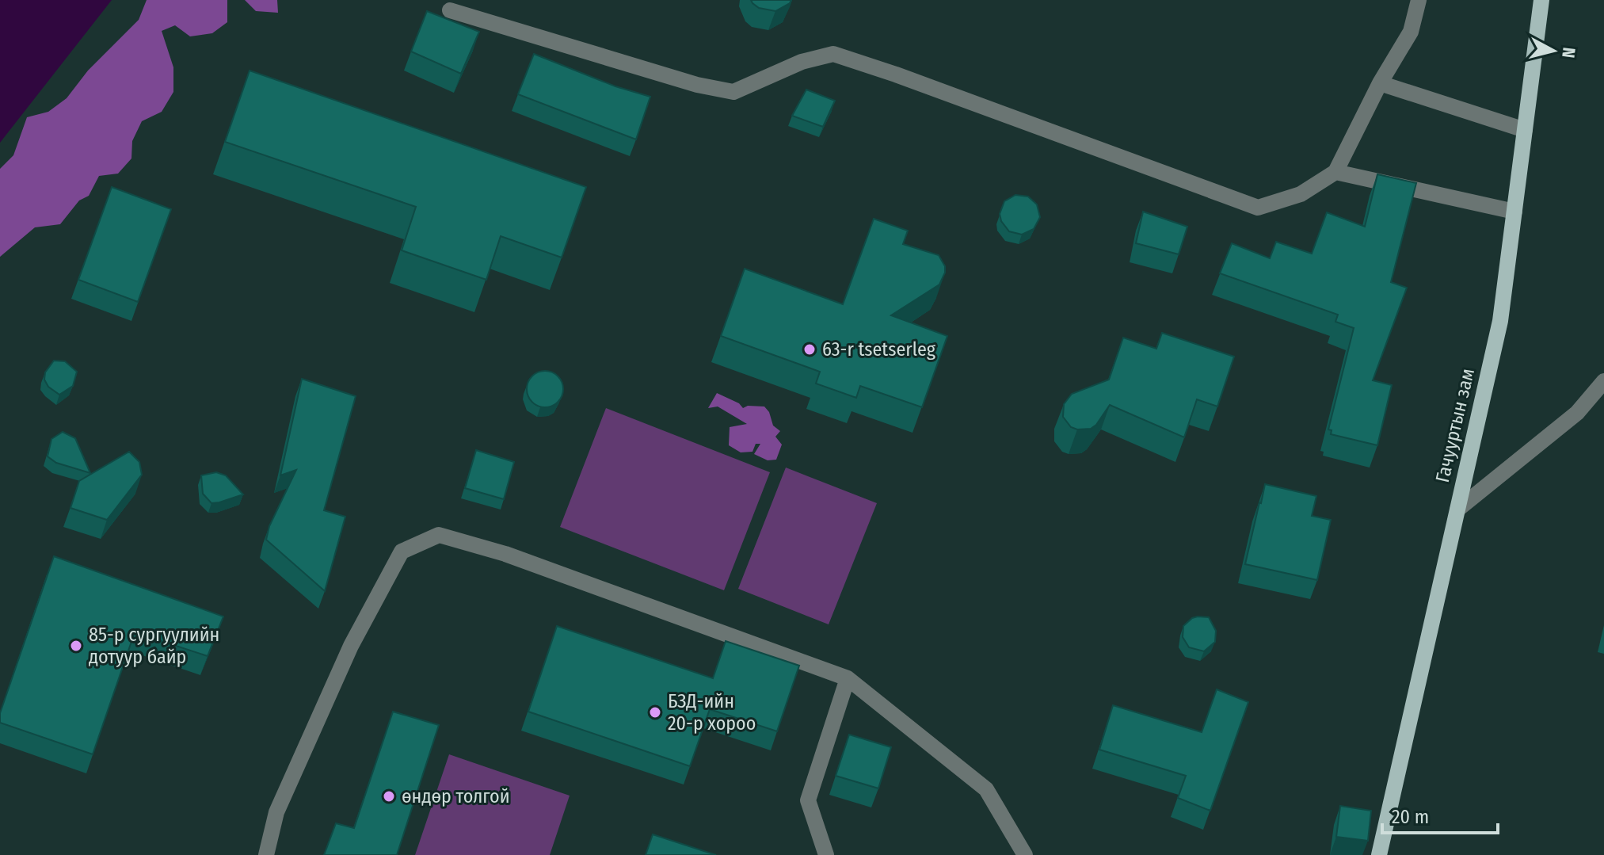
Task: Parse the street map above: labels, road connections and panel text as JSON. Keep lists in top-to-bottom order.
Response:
{
  "streets": {
    "main road": ["Гачууртын зам"]
  },
  "places": [
    "63-r tsetserleg",
    "85-р сургуулийн дотуур байр",
    "БЗД-ийн 20-р хороо",
    "өндөр толгой"
  ],
  "scale_bar": "20 m",
  "north": "right"
}
